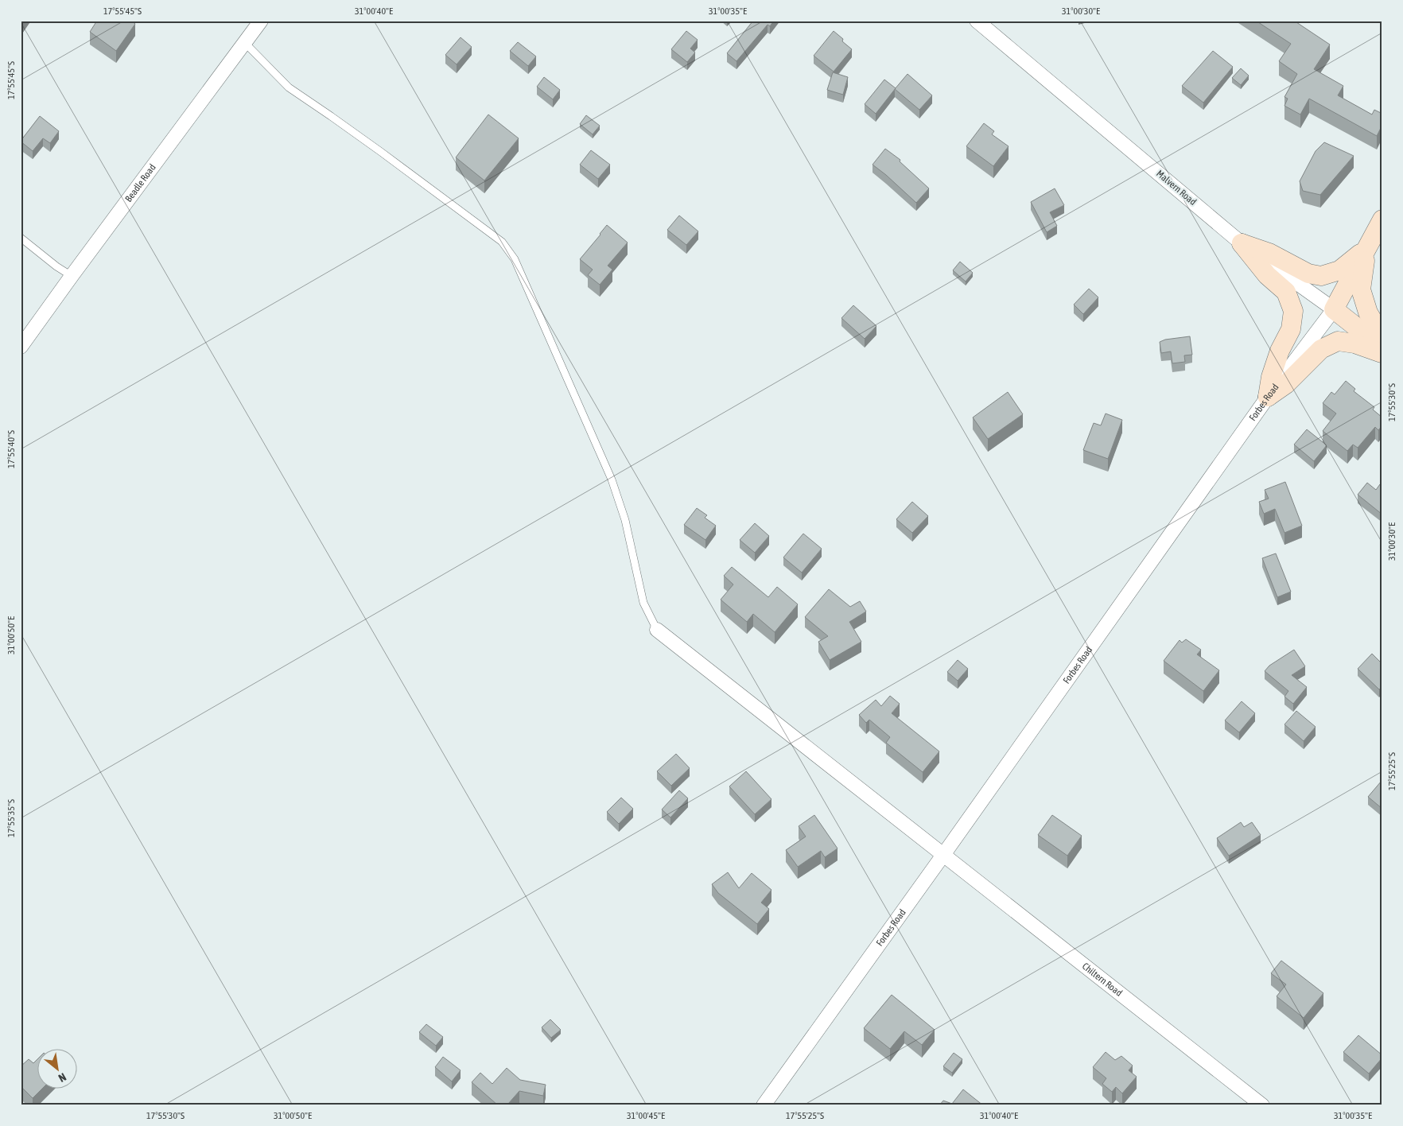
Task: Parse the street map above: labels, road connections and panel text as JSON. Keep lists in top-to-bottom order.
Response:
{
  "streets": {
    "main road": ["Malvern Road", "Forbes Road"],
    "street": ["Beadle Road", "Chiltern Road"]
  },
  "crossings": [
    ["Malvern Road", "Forbes Road"],
    ["Forbes Road", "Chiltern Road"]
  ],
  "north": "bottom right",
  "coordinates": [
    "17°55'45\"S",
    "31°00'40\"E",
    "31°00'35\"E",
    "31°00'30\"E",
    "17°55'30\"S",
    "17°55'40\"S",
    "31°00'50\"E",
    "17°55'25\"S",
    "17°55'35\"S",
    "31°00'45\"E"
  ]
}
